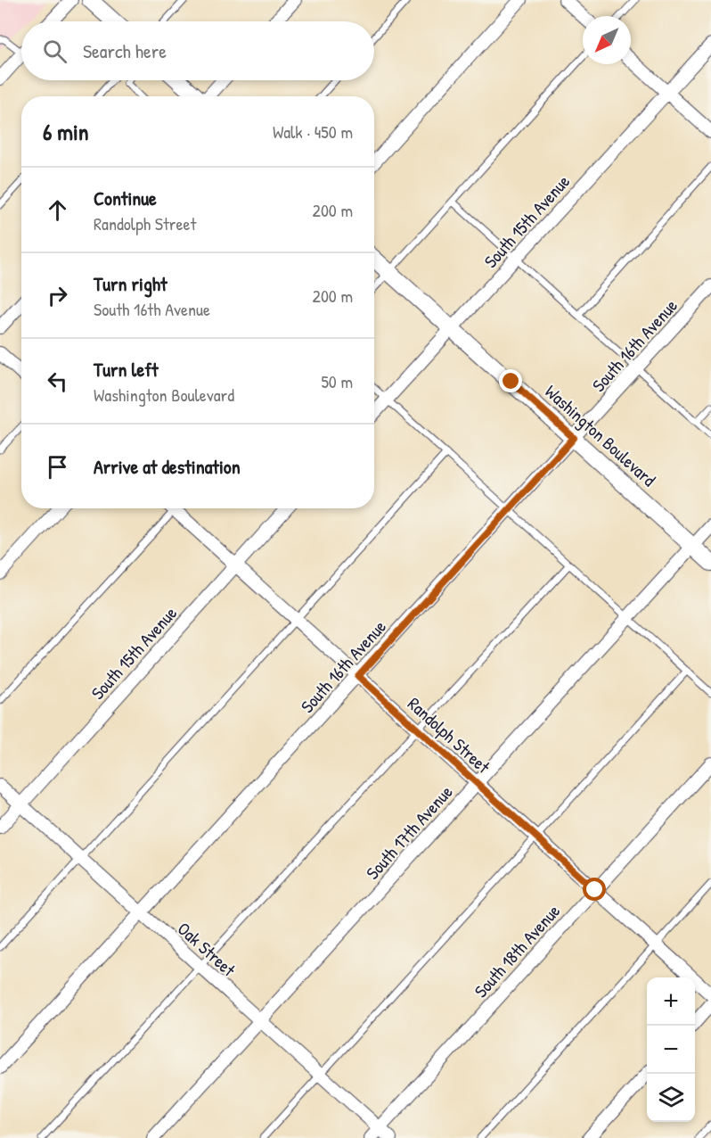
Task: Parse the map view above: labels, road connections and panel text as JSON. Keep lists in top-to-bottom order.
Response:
{
  "streets": {
    "street": [
      "South 15th Avenue",
      "South 16th Avenue",
      "Washington Boulevard",
      "Randolph Street",
      "South 17th Avenue",
      "Oak Street",
      "South 18th Avenue"
    ]
  },
  "crossings": [
    ["South 15th Avenue", "Washington Boulevard"],
    ["South 15th Avenue", "Randolph Street"],
    ["South 15th Avenue", "Oak Street"],
    ["South 16th Avenue", "Washington Boulevard"],
    ["South 16th Avenue", "Randolph Street"],
    ["South 16th Avenue", "Oak Street"],
    ["Washington Boulevard", "South 17th Avenue"],
    ["Randolph Street", "South 17th Avenue"],
    ["Randolph Street", "South 18th Avenue"],
    ["South 17th Avenue", "Oak Street"],
    ["Oak Street", "South 18th Avenue"]
  ],
  "north": "bottom left",
  "page": {
    "search": "Search here",
    "heading": ["6 min", "Walk · 450 m"],
    "list": [
      ["Continue", "Randolph Street", "200 m"],
      ["Turn right", "South 16th Avenue", "200 m"],
      ["Turn left", "Washington Boulevard", "50 m"],
      "Arrive at destination"
    ],
    "map_buttons": ["+", "−"]
  }
}
